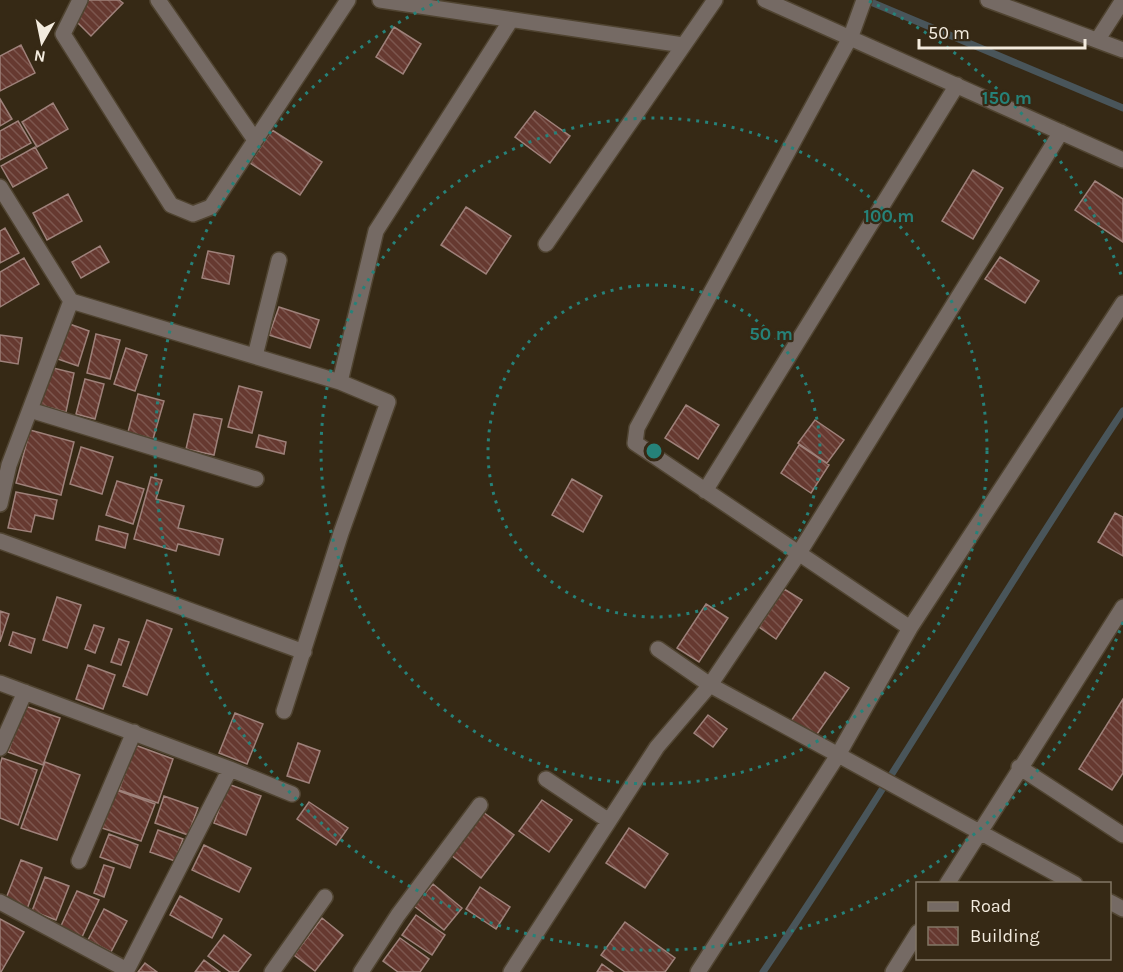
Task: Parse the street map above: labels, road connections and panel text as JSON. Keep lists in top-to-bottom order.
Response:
{
  "legend": ["Road", "Building"],
  "scale_bar": "50 m",
  "north": "bottom",
  "rings": ["150 m", "100 m", "50 m"]
}
